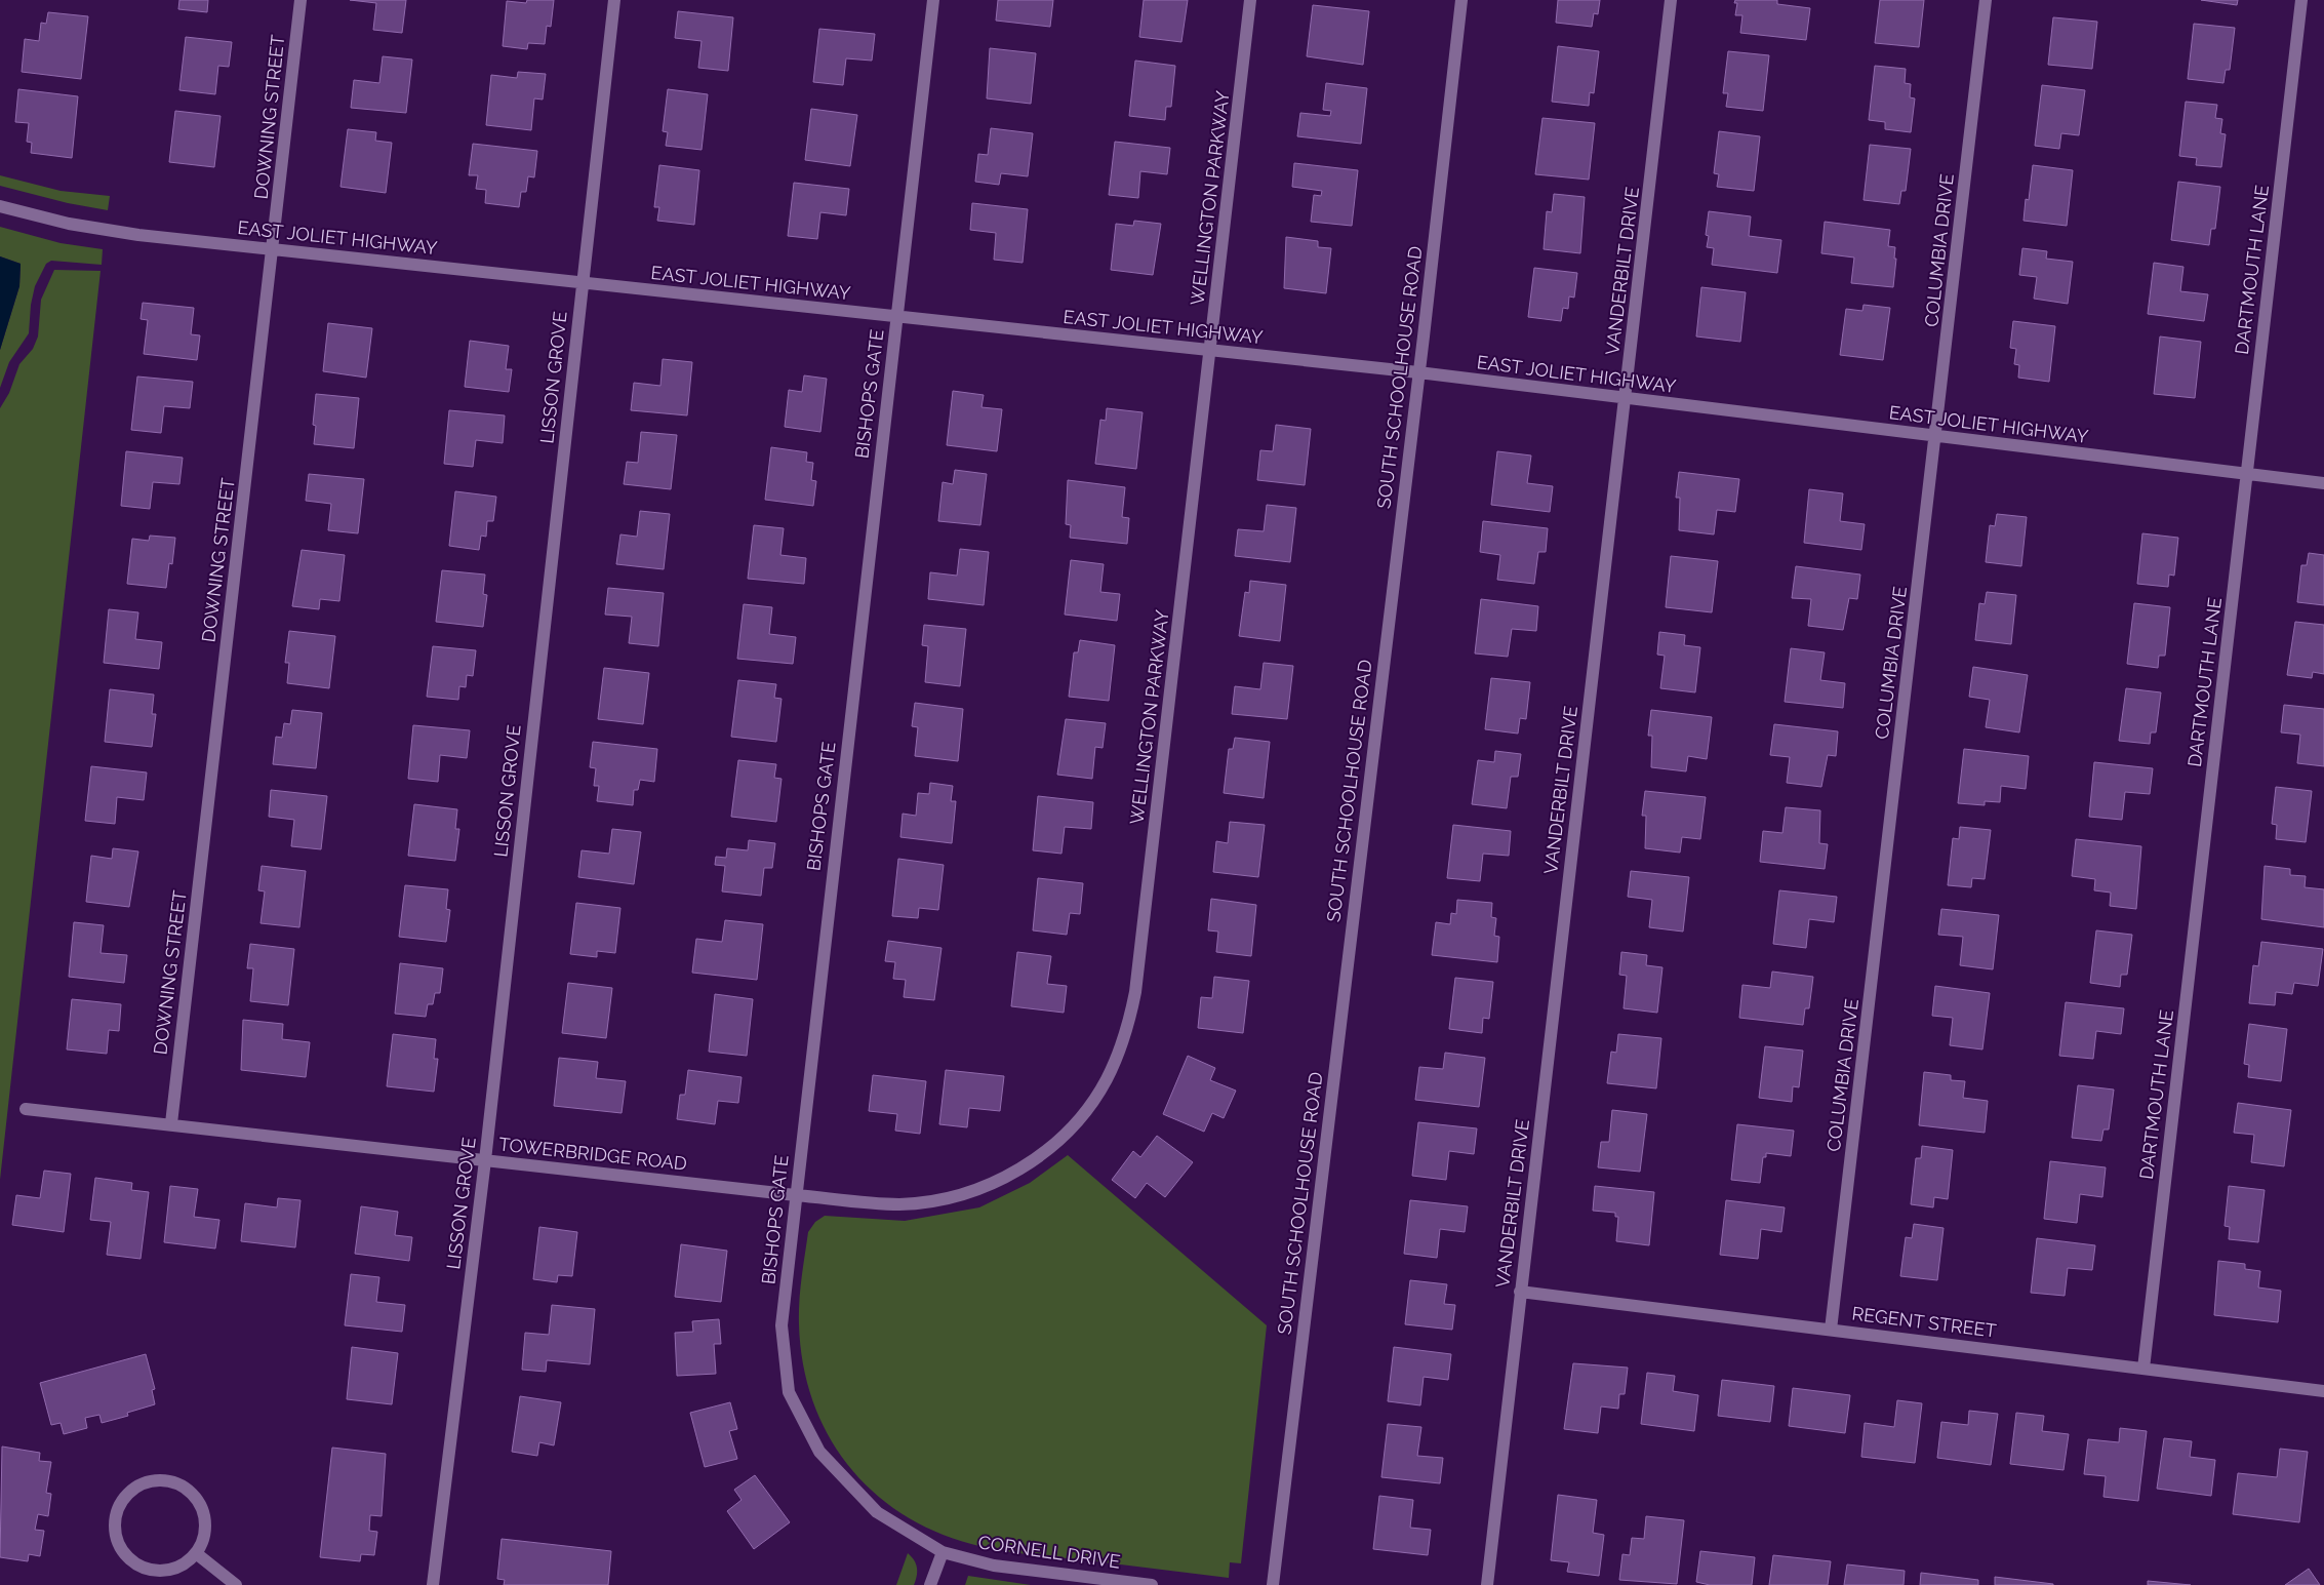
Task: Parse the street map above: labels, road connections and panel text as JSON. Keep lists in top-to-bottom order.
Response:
{
  "streets": {
    "street": [
      "DOWNING STREET",
      "WELLINGTON PARKWAY",
      "EAST JOLIET HIGHWAY",
      "COLUMBIA DRIVE",
      "DARTMOUTH LANE",
      "VANDERBILT DRIVE",
      "LISSON GROVE",
      "SOUTH SCHOOLHOUSE ROAD",
      "BISHOPS GATE",
      "TOWERBRIDGE ROAD",
      "REGENT STREET",
      "CORNELL DRIVE"
    ]
  },
  "crossings": [
    ["DOWNING STREET", "EAST JOLIET HIGHWAY"],
    ["DOWNING STREET", "TOWERBRIDGE ROAD"],
    ["WELLINGTON PARKWAY", "EAST JOLIET HIGHWAY"],
    ["WELLINGTON PARKWAY", "BISHOPS GATE"],
    ["WELLINGTON PARKWAY", "TOWERBRIDGE ROAD"],
    ["EAST JOLIET HIGHWAY", "COLUMBIA DRIVE"],
    ["EAST JOLIET HIGHWAY", "DARTMOUTH LANE"],
    ["EAST JOLIET HIGHWAY", "VANDERBILT DRIVE"],
    ["EAST JOLIET HIGHWAY", "LISSON GROVE"],
    ["EAST JOLIET HIGHWAY", "SOUTH SCHOOLHOUSE ROAD"],
    ["EAST JOLIET HIGHWAY", "BISHOPS GATE"],
    ["COLUMBIA DRIVE", "REGENT STREET"],
    ["DARTMOUTH LANE", "REGENT STREET"],
    ["VANDERBILT DRIVE", "REGENT STREET"],
    ["LISSON GROVE", "TOWERBRIDGE ROAD"],
    ["BISHOPS GATE", "TOWERBRIDGE ROAD"],
    ["BISHOPS GATE", "CORNELL DRIVE"]
  ]
}
